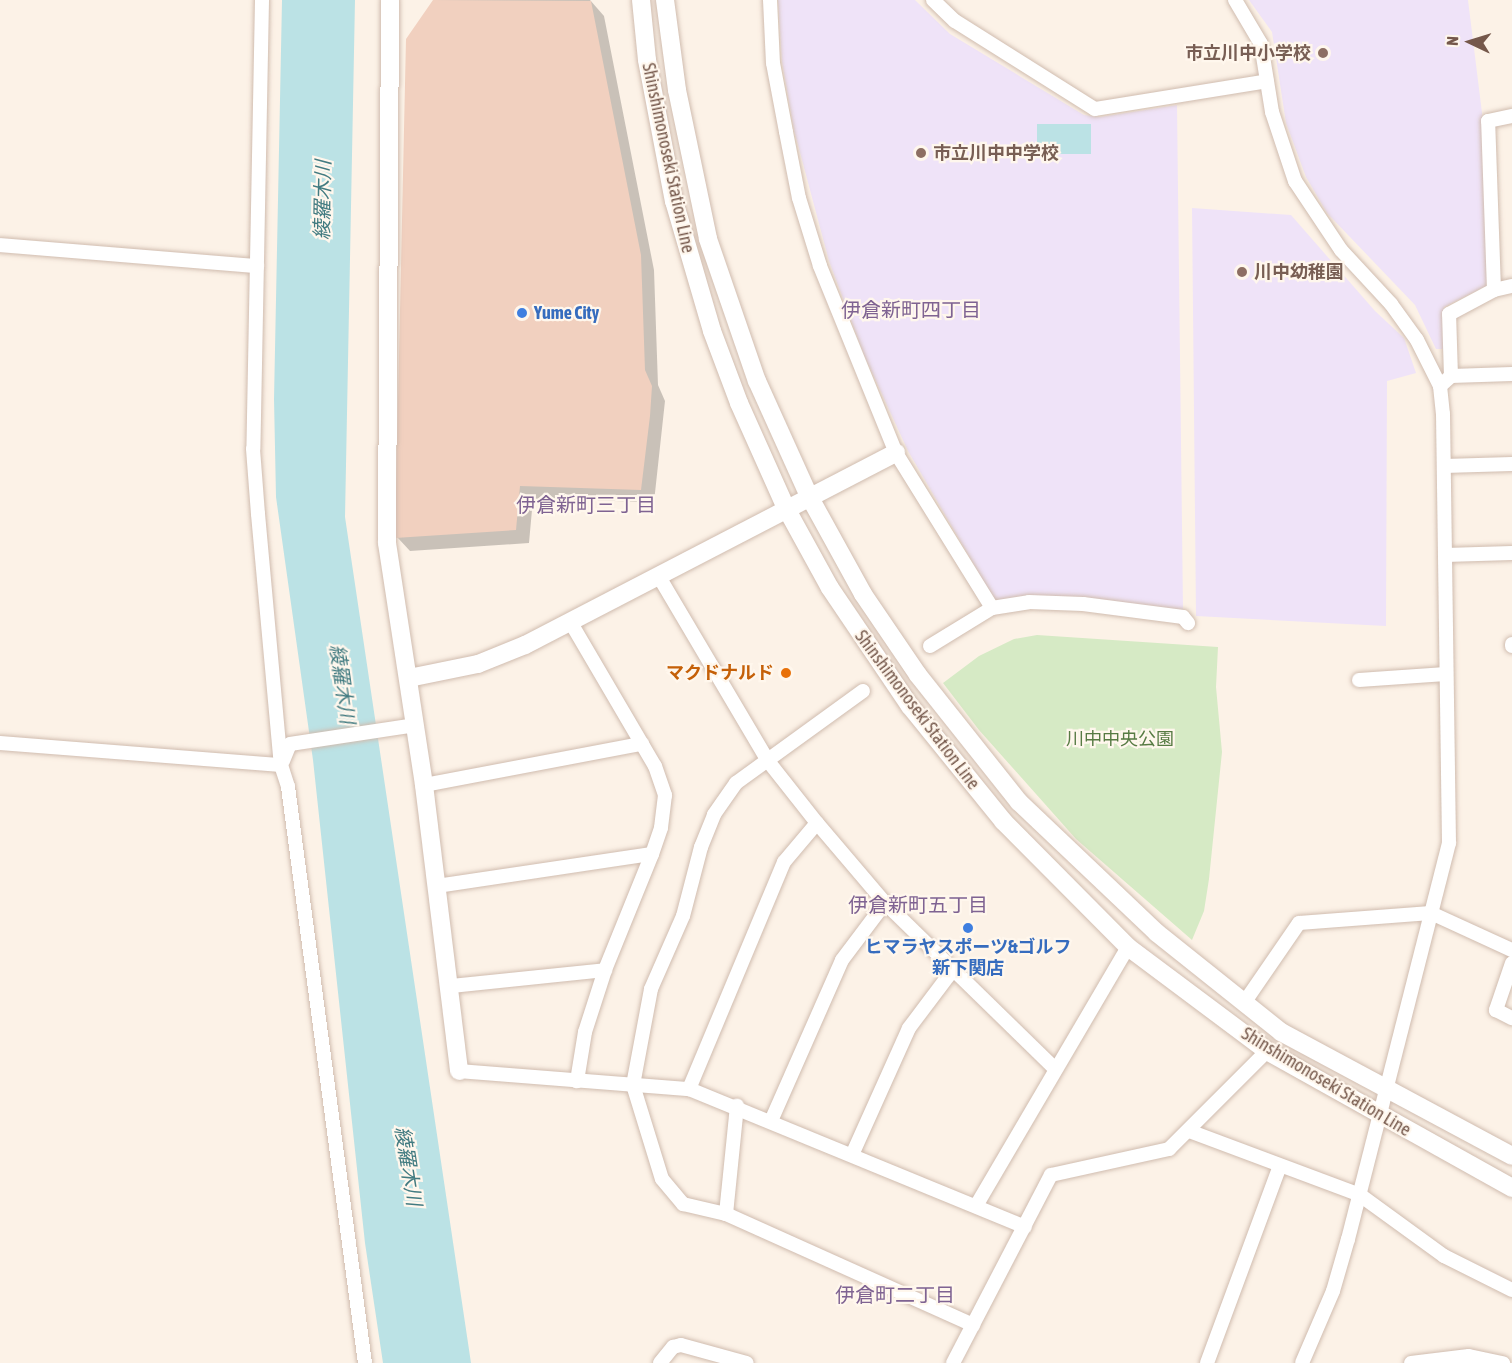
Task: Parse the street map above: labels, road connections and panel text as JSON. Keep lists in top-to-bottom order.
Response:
{
  "streets": {
    "main road": ["Shinshimonoseki Station Line"]
  },
  "districts": [
    "伊倉新町四丁目",
    "伊倉新町三丁目",
    "伊倉新町五丁目",
    "伊倉町二丁目"
  ],
  "water": ["綾羅木川"],
  "parks": ["川中中央公園"],
  "places": [
    "市立川中小学校",
    "市立川中中学校",
    "川中幼稚園",
    "Yume City",
    "マクドナルド",
    "ヒマラヤスポーツ&ゴルフ 新下関店"
  ],
  "north": "left"
}
